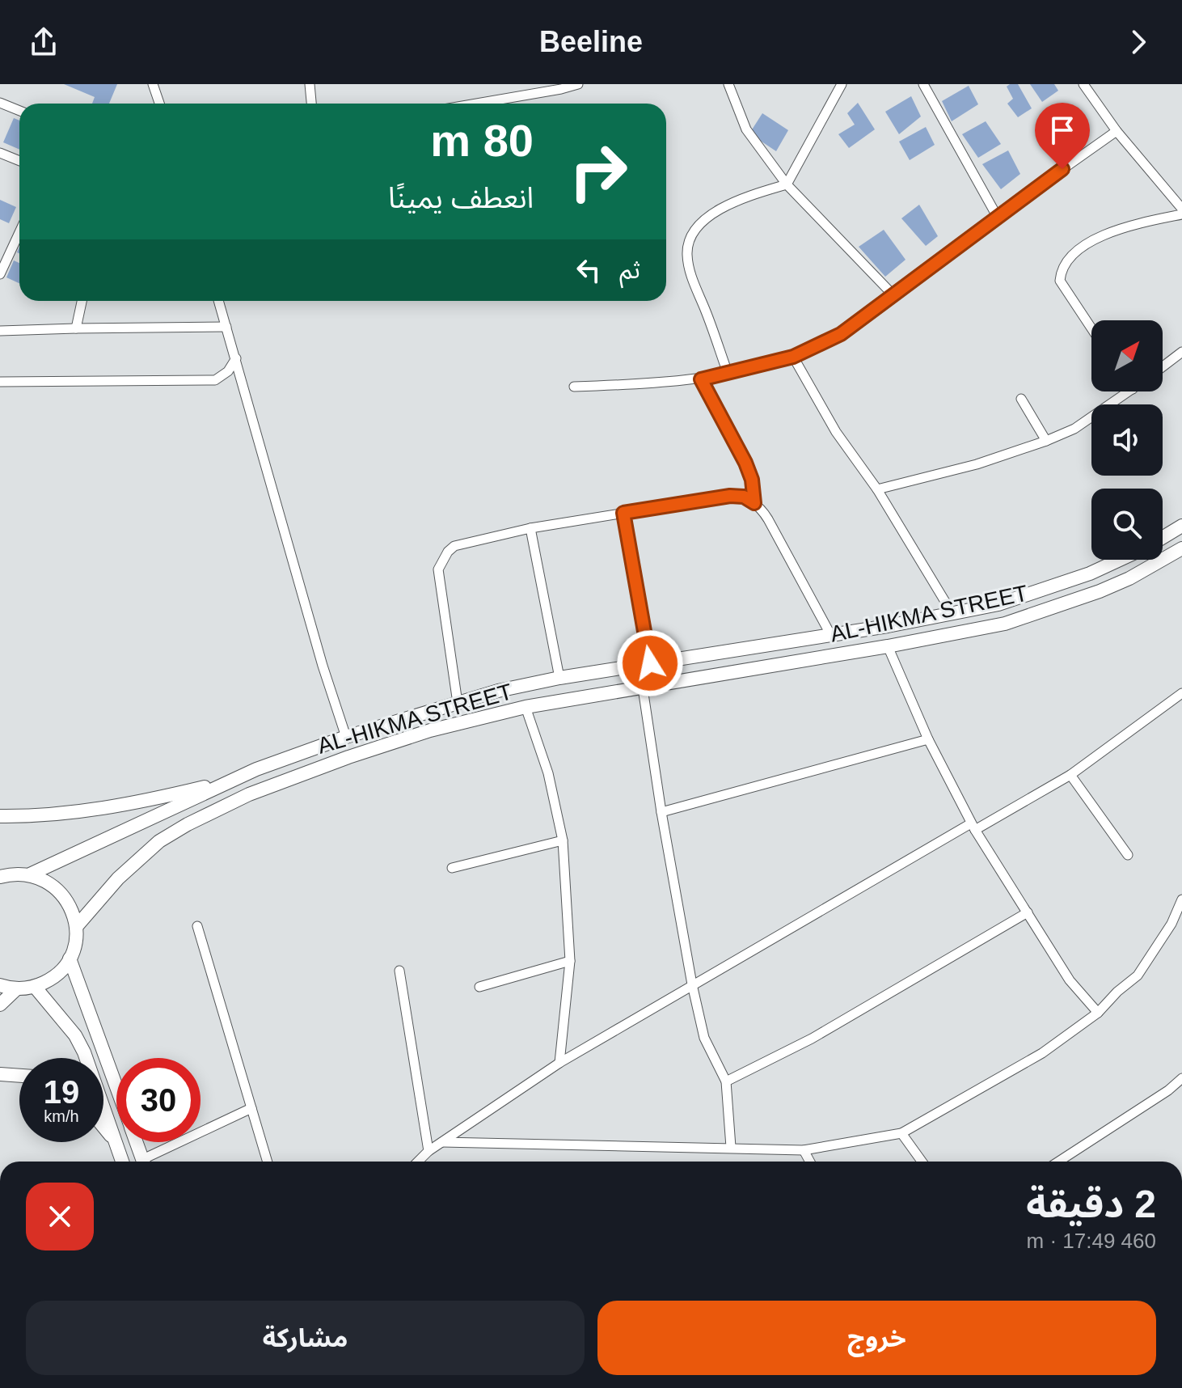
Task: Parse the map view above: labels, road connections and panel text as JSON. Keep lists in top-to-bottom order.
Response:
{
  "streets": {
    "street": ["AL-HIKMA STREET"]
  },
  "north": "top right",
  "page": {
    "header": "Beeline",
    "turn": ["80 m", "انعطف يمينًا"],
    "then": "ثم",
    "speed": "19 km/h",
    "limit": "30",
    "heading": ["2 دقيقة", "460 m · 17:49"],
    "buttons": ["خروج", "مشاركة"]
  }
}
